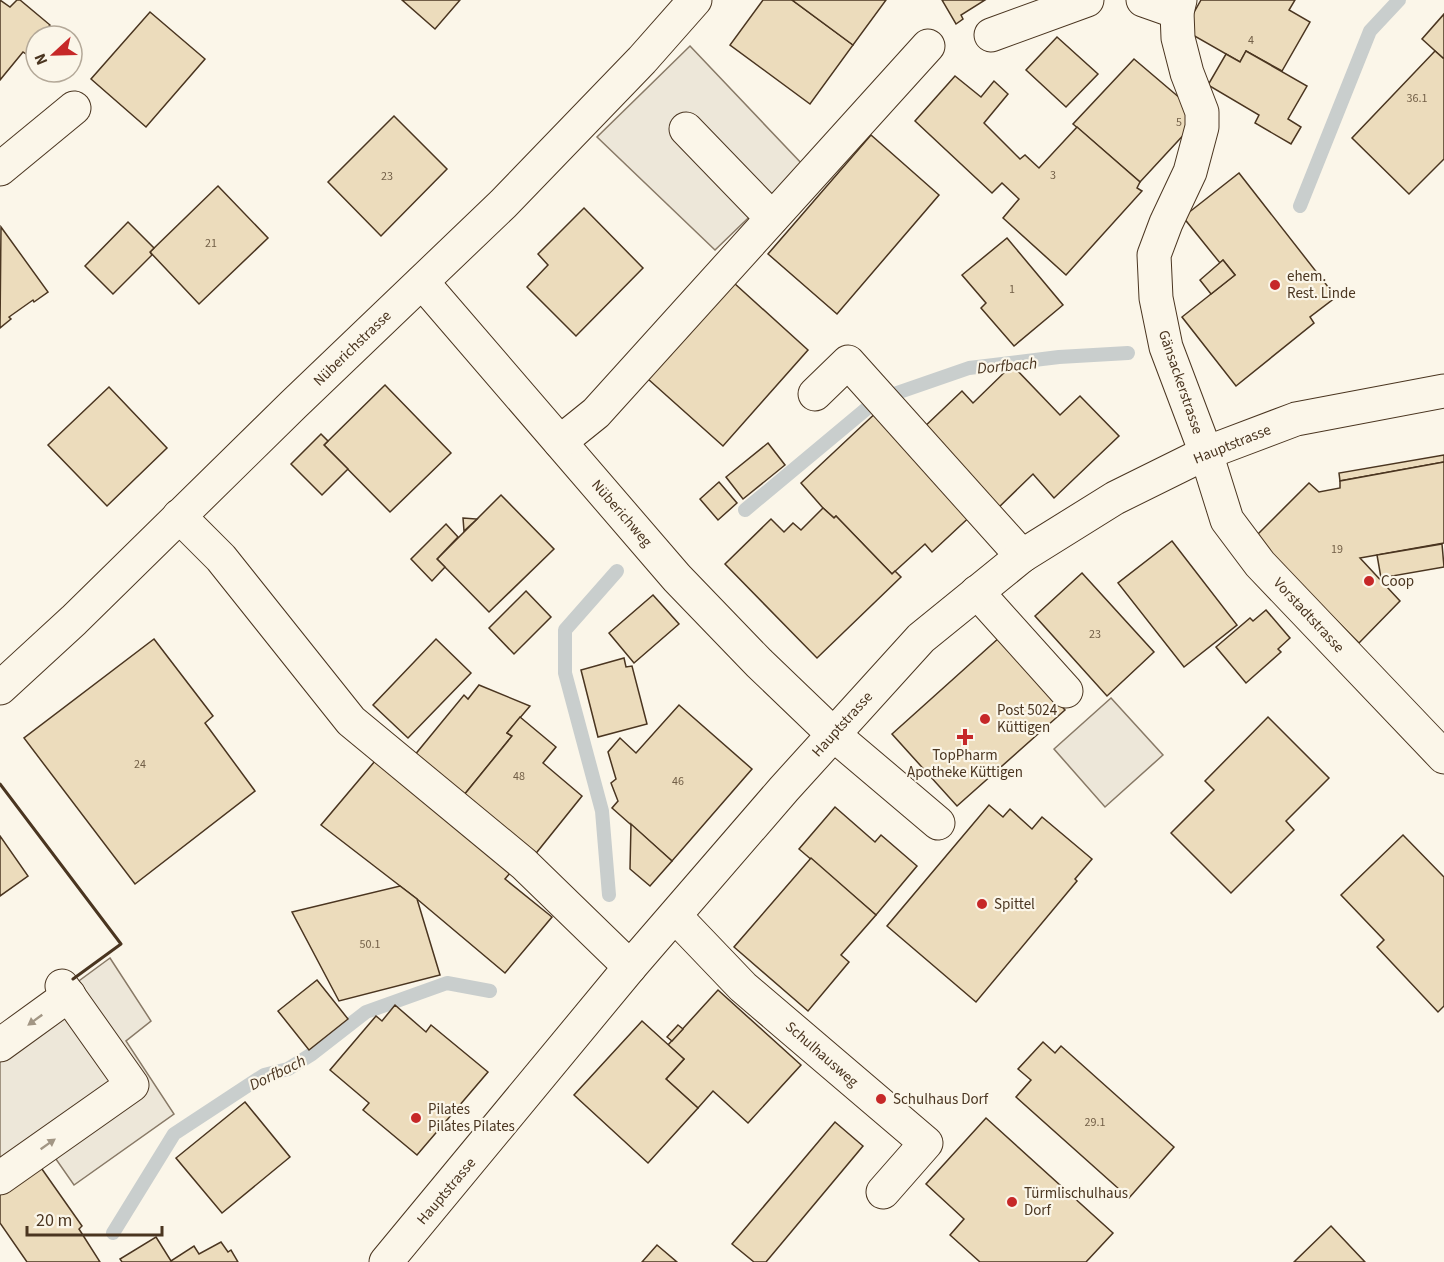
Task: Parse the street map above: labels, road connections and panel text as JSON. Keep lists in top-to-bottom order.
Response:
{
  "streets": {
    "street": [
      "Nüberichstrasse",
      "Gänsackerstrasse",
      "Hauptstrasse",
      "Nüberichweg",
      "Vorstadtstrasse",
      "Schulhausweg"
    ]
  },
  "crossings": [
    ["Nüberichstrasse", "Nüberichweg"],
    ["Gänsackerstrasse", "Hauptstrasse"],
    ["Gänsackerstrasse", "Vorstadtstrasse"],
    ["Hauptstrasse", "Nüberichweg"],
    ["Hauptstrasse", "Vorstadtstrasse"],
    ["Hauptstrasse", "Schulhausweg"]
  ],
  "water": ["Dorfbach"],
  "places": {
    "other": [
      "ehem. Rest. Linde",
      "Coop",
      "Post 5024 Küttigen",
      "Spittel",
      "Schulhaus Dorf",
      "Pilates Pilates Pilates",
      "Türmlischulhaus Dorf"
    ],
    "health": ["TopPharm Apotheke Küttigen"]
  },
  "house_numbers": [
    "4",
    "36.1",
    "5",
    "3",
    "23",
    "21",
    "1",
    "19",
    "23",
    "24",
    "48",
    "46",
    "50.1",
    "29.1"
  ],
  "scale_bar": "20 m",
  "north": "left"
}
